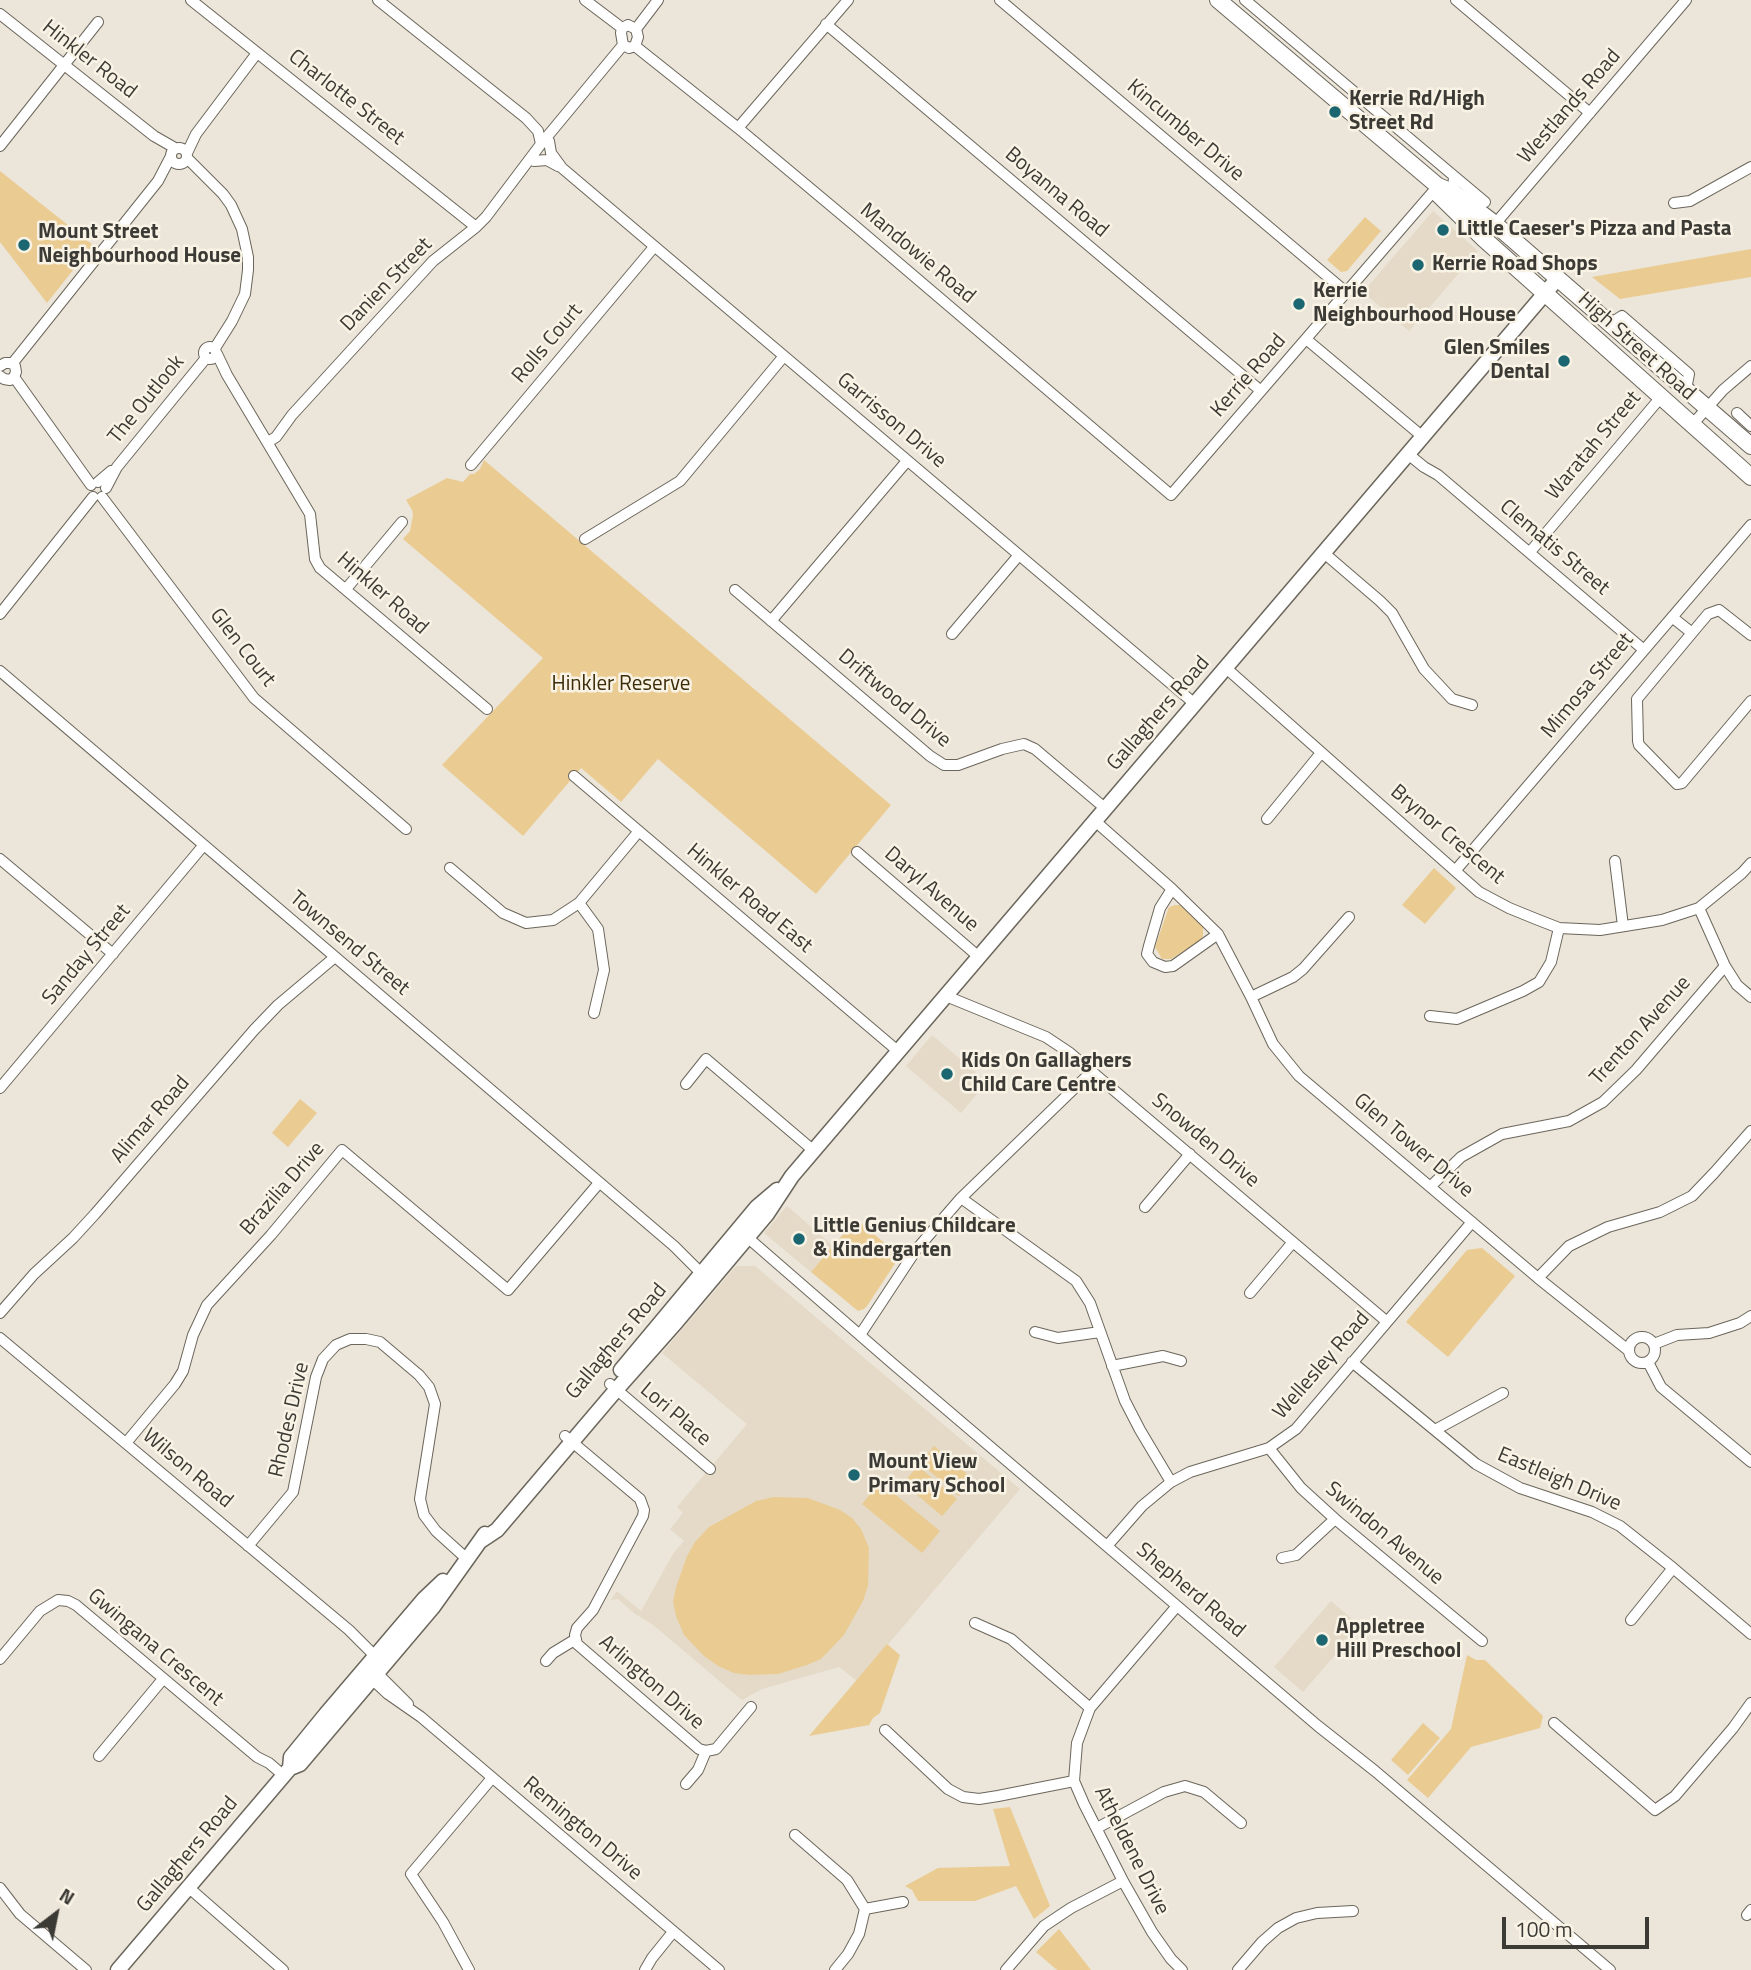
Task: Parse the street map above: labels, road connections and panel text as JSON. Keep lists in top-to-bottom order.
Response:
{
  "streets": {
    "main road": ["High Street Road"],
    "street": [
      "Hinkler Road",
      "Charlotte Street",
      "Westlands Road",
      "Kincumber Drive",
      "Boyanna Road",
      "Mandowie Road",
      "Danien Street",
      "Rolls Court",
      "Kerrie Road",
      "The Outlook",
      "Garrisson Drive",
      "Waratah Street",
      "Clematis Street",
      "Glen Court",
      "Mimosa Street",
      "Driftwood Drive",
      "Gallaghers Road",
      "Brynor Crescent",
      "Daryl Avenue",
      "Hinkler Road East",
      "Townsend Street",
      "Sanday Street",
      "Trenton Avenue",
      "Alimar Road",
      "Snowden Drive",
      "Glen Tower Drive",
      "Brazilia Drive",
      "Wellesley Road",
      "Lori Place",
      "Rhodes Drive",
      "Wilson Road",
      "Eastleigh Drive",
      "Swindon Avenue",
      "Shepherd Road",
      "Gwingana Crescent",
      "Arlington Drive",
      "Remington Drive",
      "Atheldene Drive"
    ]
  },
  "crossings": [
    ["Hinkler Road", "Danien Street"],
    ["Hinkler Road", "The Outlook"],
    ["Charlotte Street", "Danien Street"],
    ["Westlands Road", "High Street Road"],
    ["Kincumber Drive", "Kerrie Road"],
    ["Boyanna Road", "Kerrie Road"],
    ["Mandowie Road", "Danien Street"],
    ["Mandowie Road", "Kerrie Road"],
    ["Danien Street", "Garrisson Drive"],
    ["Rolls Court", "Garrisson Drive"],
    ["High Street Road", "Kerrie Road"],
    ["High Street Road", "Waratah Street"],
    ["High Street Road", "Gallaghers Road"],
    ["The Outlook", "Glen Court"],
    ["Garrisson Drive", "Gallaghers Road"],
    ["Waratah Street", "Clematis Street"],
    ["Clematis Street", "Mimosa Street"],
    ["Clematis Street", "Gallaghers Road"],
    ["Mimosa Street", "Brynor Crescent"],
    ["Driftwood Drive", "Gallaghers Road"],
    ["Gallaghers Road", "Brynor Crescent"],
    ["Gallaghers Road", "Daryl Avenue"],
    ["Gallaghers Road", "Hinkler Road East"],
    ["Gallaghers Road", "Townsend Street"],
    ["Gallaghers Road", "Snowden Drive"],
    ["Gallaghers Road", "Glen Tower Drive"],
    ["Gallaghers Road", "Lori Place"],
    ["Gallaghers Road", "Rhodes Drive"],
    ["Gallaghers Road", "Wilson Road"],
    ["Gallaghers Road", "Shepherd Road"],
    ["Gallaghers Road", "Gwingana Crescent"],
    ["Gallaghers Road", "Arlington Drive"],
    ["Gallaghers Road", "Remington Drive"],
    ["Townsend Street", "Sanday Street"],
    ["Townsend Street", "Alimar Road"],
    ["Townsend Street", "Brazilia Drive"],
    ["Trenton Avenue", "Glen Tower Drive"],
    ["Snowden Drive", "Wellesley Road"],
    ["Glen Tower Drive", "Wellesley Road"],
    ["Brazilia Drive", "Wilson Road"],
    ["Wellesley Road", "Eastleigh Drive"],
    ["Wellesley Road", "Swindon Avenue"],
    ["Wellesley Road", "Shepherd Road"],
    ["Rhodes Drive", "Wilson Road"],
    ["Wilson Road", "Remington Drive"],
    ["Shepherd Road", "Atheldene Drive"]
  ],
  "parks": ["Hinkler Reserve"],
  "places": [
    "Kerrie Rd/High Street Rd",
    "Little Caeser's Pizza and Pasta",
    "Mount Street Neighbourhood House",
    "Kerrie Road Shops",
    "Kerrie Neighbourhood House",
    "Glen Smiles Dental",
    "Kids On Gallaghers Child Care Centre",
    "Little Genius Childcare & Kindergarten",
    "Mount View Primary School",
    "Appletree Hill Preschool"
  ],
  "scale_bar": "100 m",
  "north": "top right"
}
